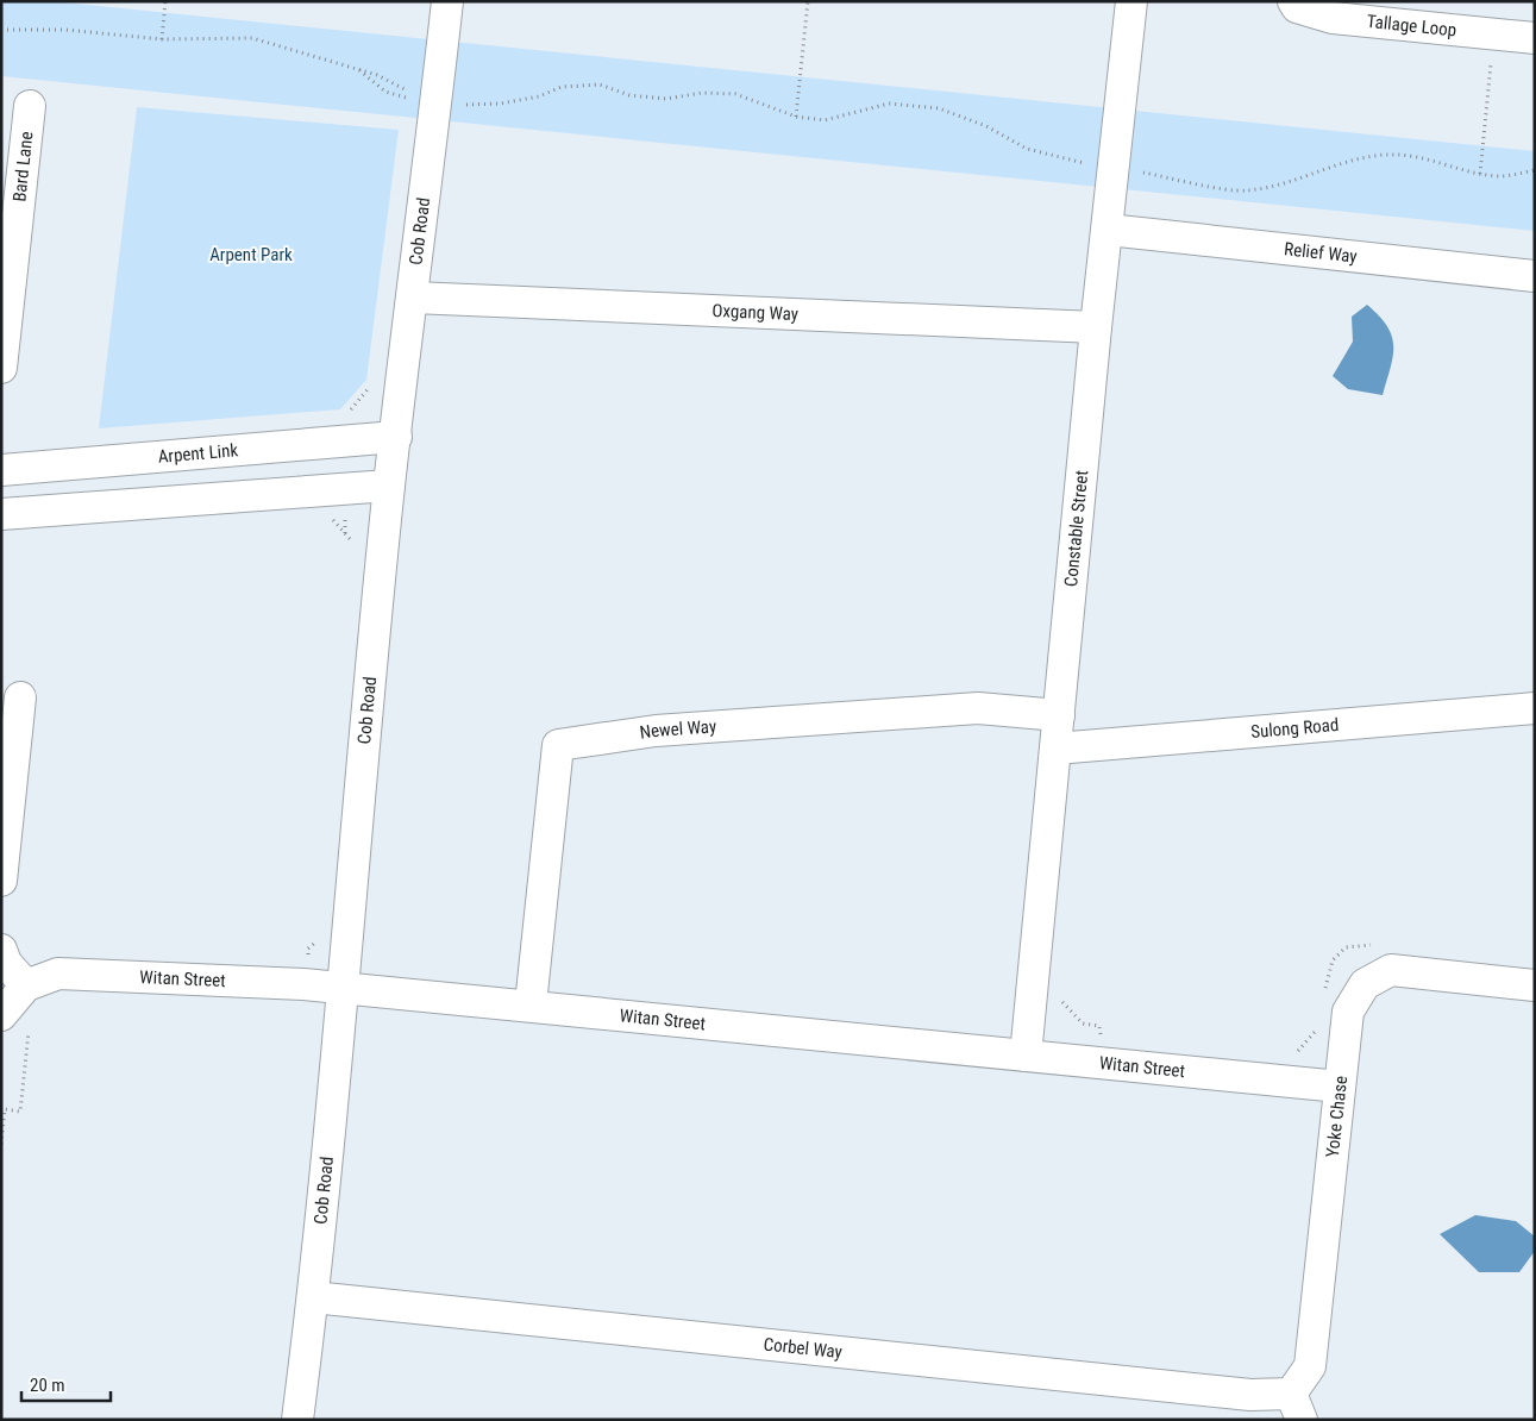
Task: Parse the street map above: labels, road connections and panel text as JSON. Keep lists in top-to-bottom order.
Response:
{
  "streets": {
    "street": [
      "Tallage Loop",
      "Bard Lane",
      "Cob Road",
      "Relief Way",
      "Oxgang Way",
      "Arpent Link",
      "Constable Street",
      "Sulong Road",
      "Newel Way",
      "Witan Street",
      "Yoke Chase",
      "Corbel Way"
    ]
  },
  "crossings": [
    ["Cob Road", "Oxgang Way"],
    ["Cob Road", "Arpent Link"],
    ["Cob Road", "Witan Street"],
    ["Cob Road", "Corbel Way"],
    ["Relief Way", "Constable Street"],
    ["Oxgang Way", "Constable Street"],
    ["Constable Street", "Sulong Road"],
    ["Constable Street", "Newel Way"],
    ["Constable Street", "Witan Street"],
    ["Newel Way", "Witan Street"],
    ["Witan Street", "Yoke Chase"],
    ["Yoke Chase", "Corbel Way"]
  ],
  "parks": ["Arpent Park"],
  "scale_bar": "20 m"
}
